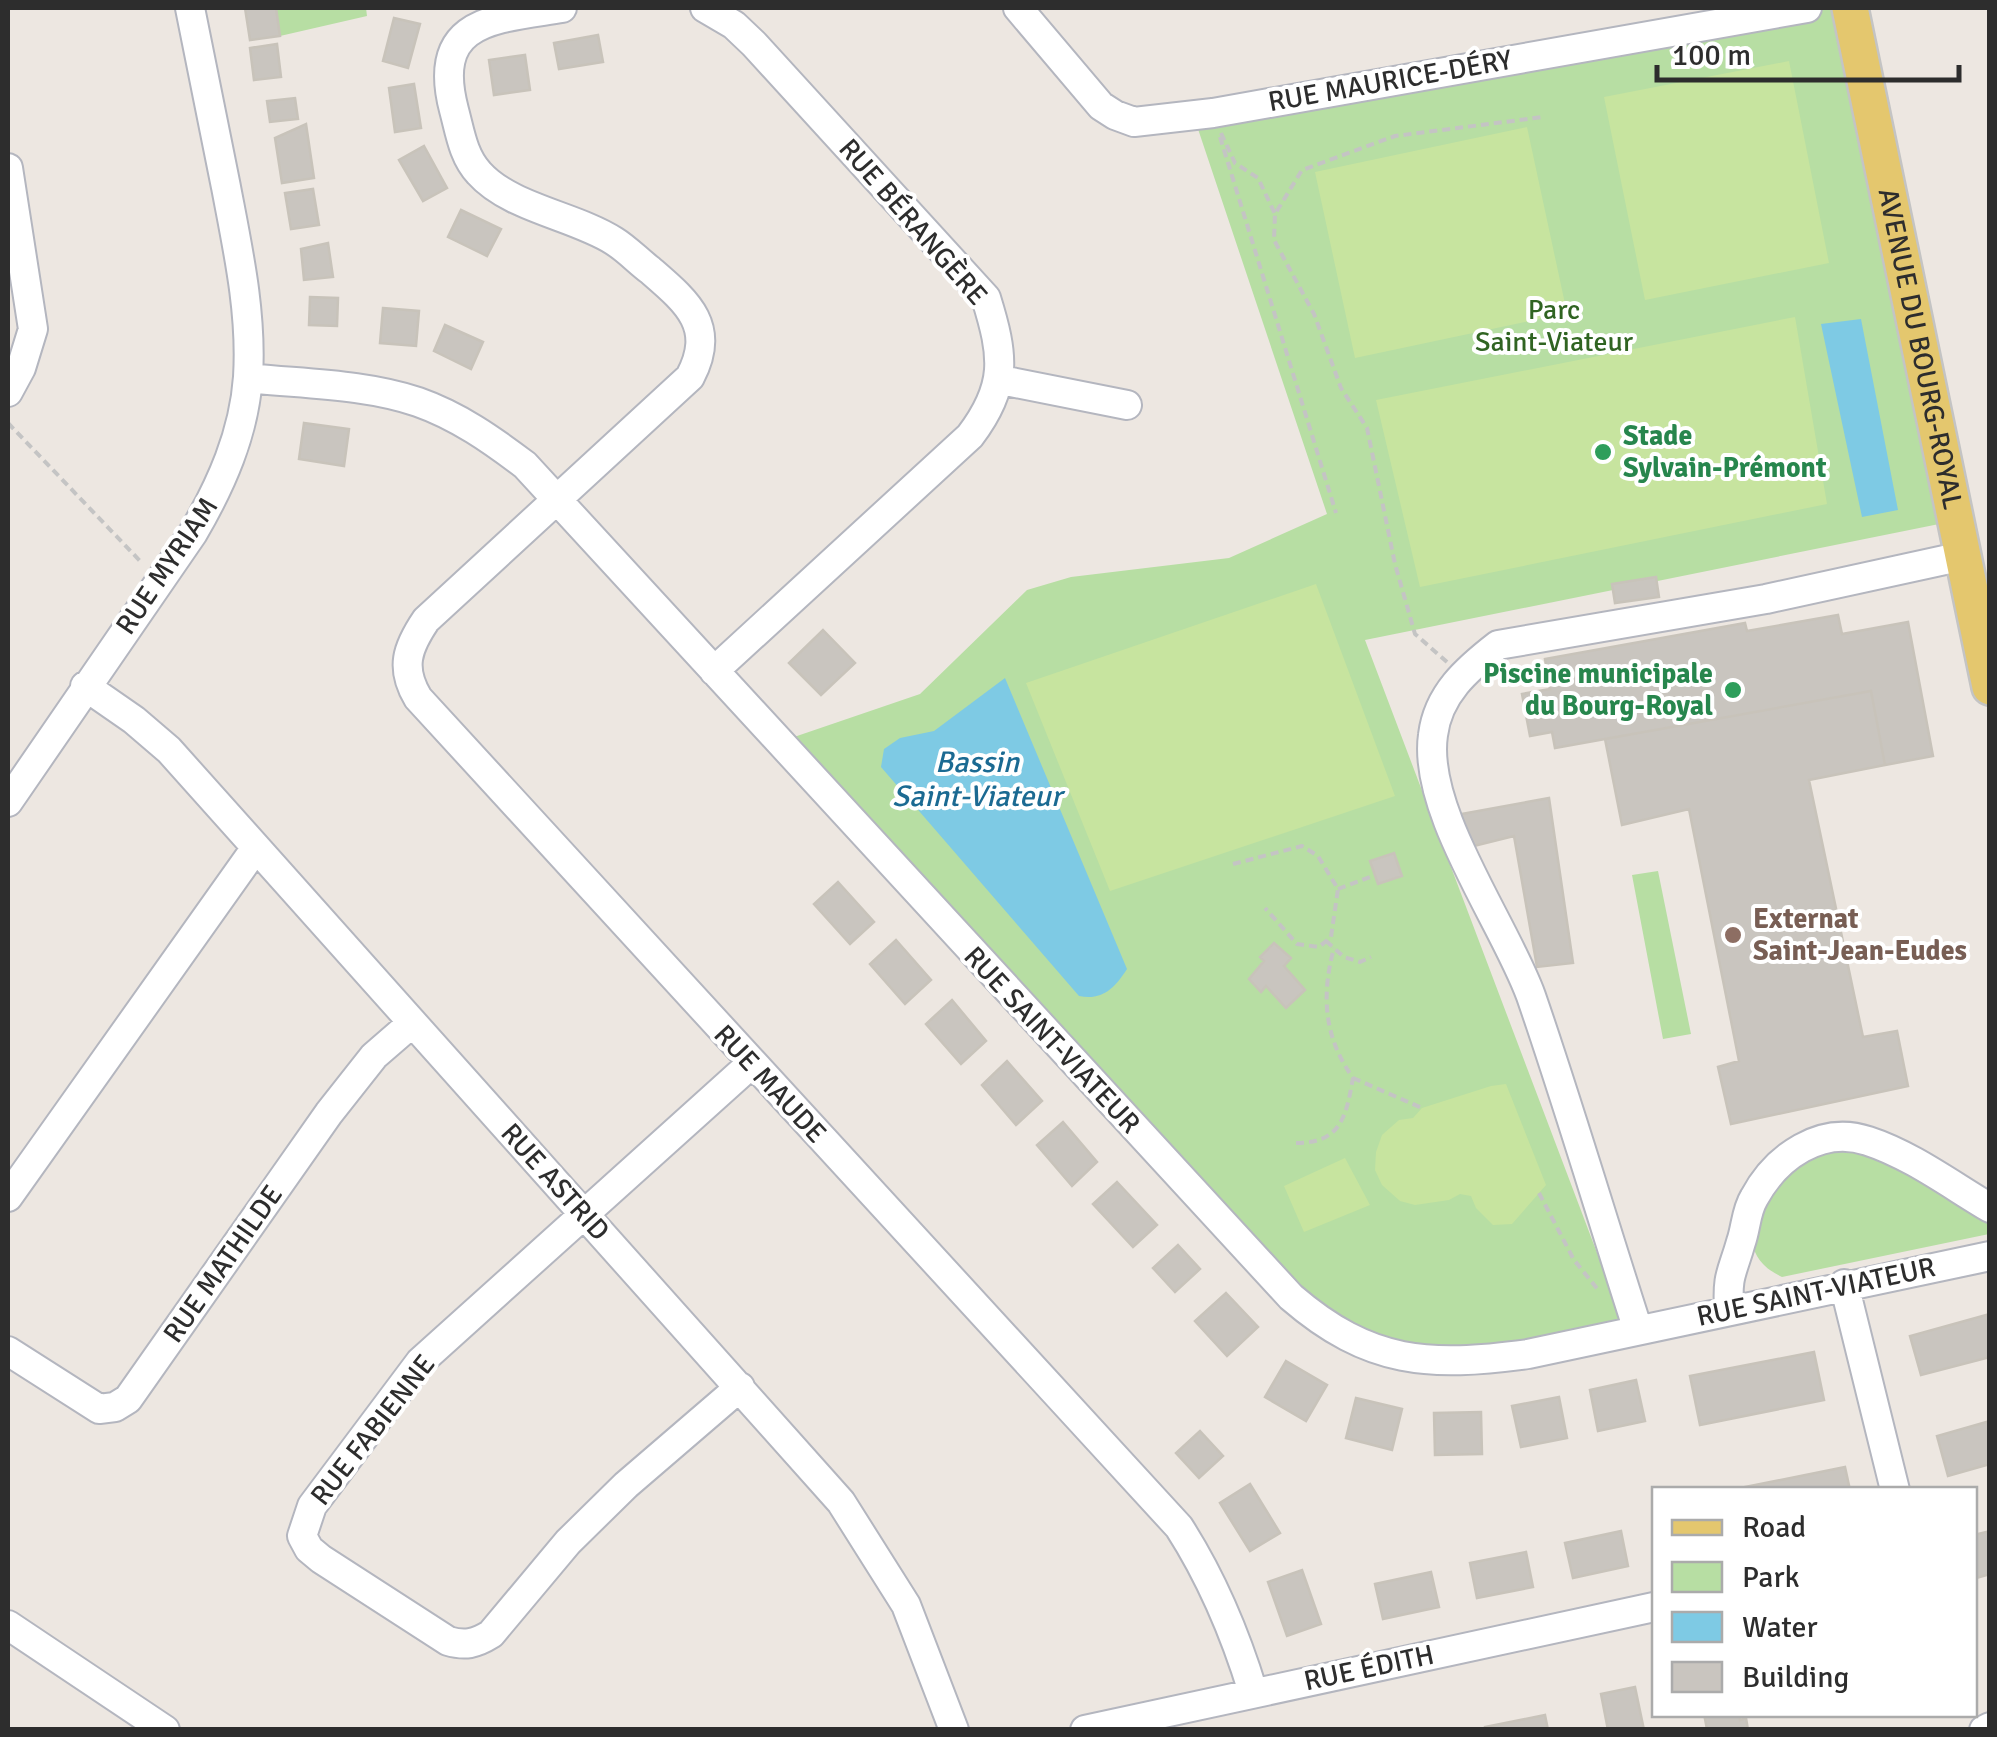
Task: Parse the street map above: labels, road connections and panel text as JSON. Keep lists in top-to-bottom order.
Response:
{
  "streets": {
    "main road": ["AVENUE DU BOURG-ROYAL"],
    "street": [
      "RUE MAURICE-DÉRY",
      "RUE BÉRANGÈRE",
      "RUE MYRIAM",
      "RUE SAINT-VIATEUR",
      "RUE MAUDE",
      "RUE ASTRID",
      "RUE MATHILDE",
      "RUE FABIENNE",
      "RUE ÉDITH"
    ]
  },
  "crossings": [
    ["RUE MYRIAM", "RUE SAINT-VIATEUR"],
    ["RUE MYRIAM", "RUE ASTRID"],
    ["RUE SAINT-VIATEUR", "RUE MAUDE"],
    ["RUE MAUDE", "RUE FABIENNE"],
    ["RUE MAUDE", "RUE ÉDITH"],
    ["RUE ASTRID", "RUE MATHILDE"],
    ["RUE ASTRID", "RUE FABIENNE"]
  ],
  "water": ["Bassin Saint-Viateur"],
  "parks": ["Parc Saint-Viateur"],
  "places": ["Stade Sylvain-Prémont", "Piscine municipale du Bourg-Royal", "Externat Saint-Jean-Eudes"],
  "legend": [
    "Road",
    "Park",
    "Water",
    "Building"
  ],
  "scale_bar": "100 m"
}
